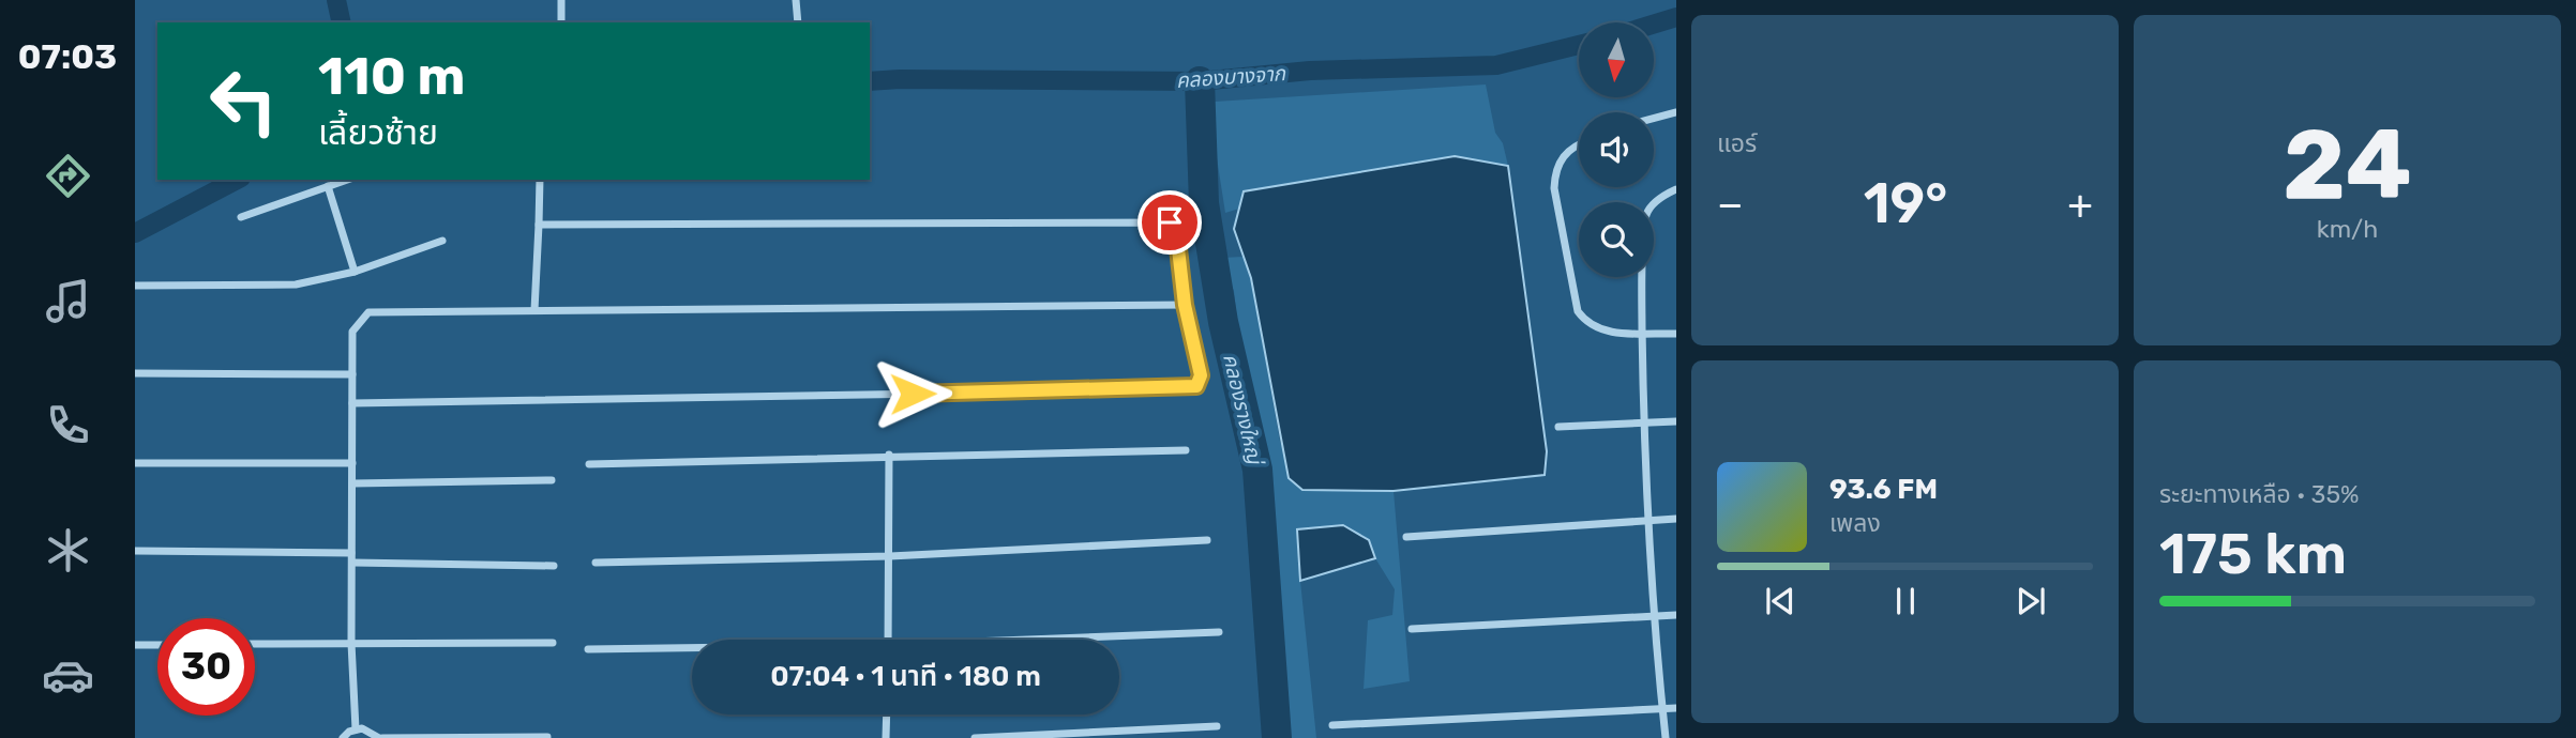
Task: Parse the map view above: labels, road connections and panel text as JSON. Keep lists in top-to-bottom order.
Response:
{
  "water": ["คลองบางจาก", "คลองรางใหญ่"],
  "north": "bottom",
  "page": {
    "tabs": "07:03",
    "tile": [
      "แอร์",
      ["24", "km/h"],
      ["ระยะทางเหลือ · 35%", "175 km"]
    ],
    "turn": ["110 m", "เลี้ยวซ้าย"],
    "heat": ["−", "19°", "+"],
    "song": ["93.6 FM", "เพลง"],
    "limit": "30",
    "trip": "07:04 · 1 นาที · 180 m"
  }
}
